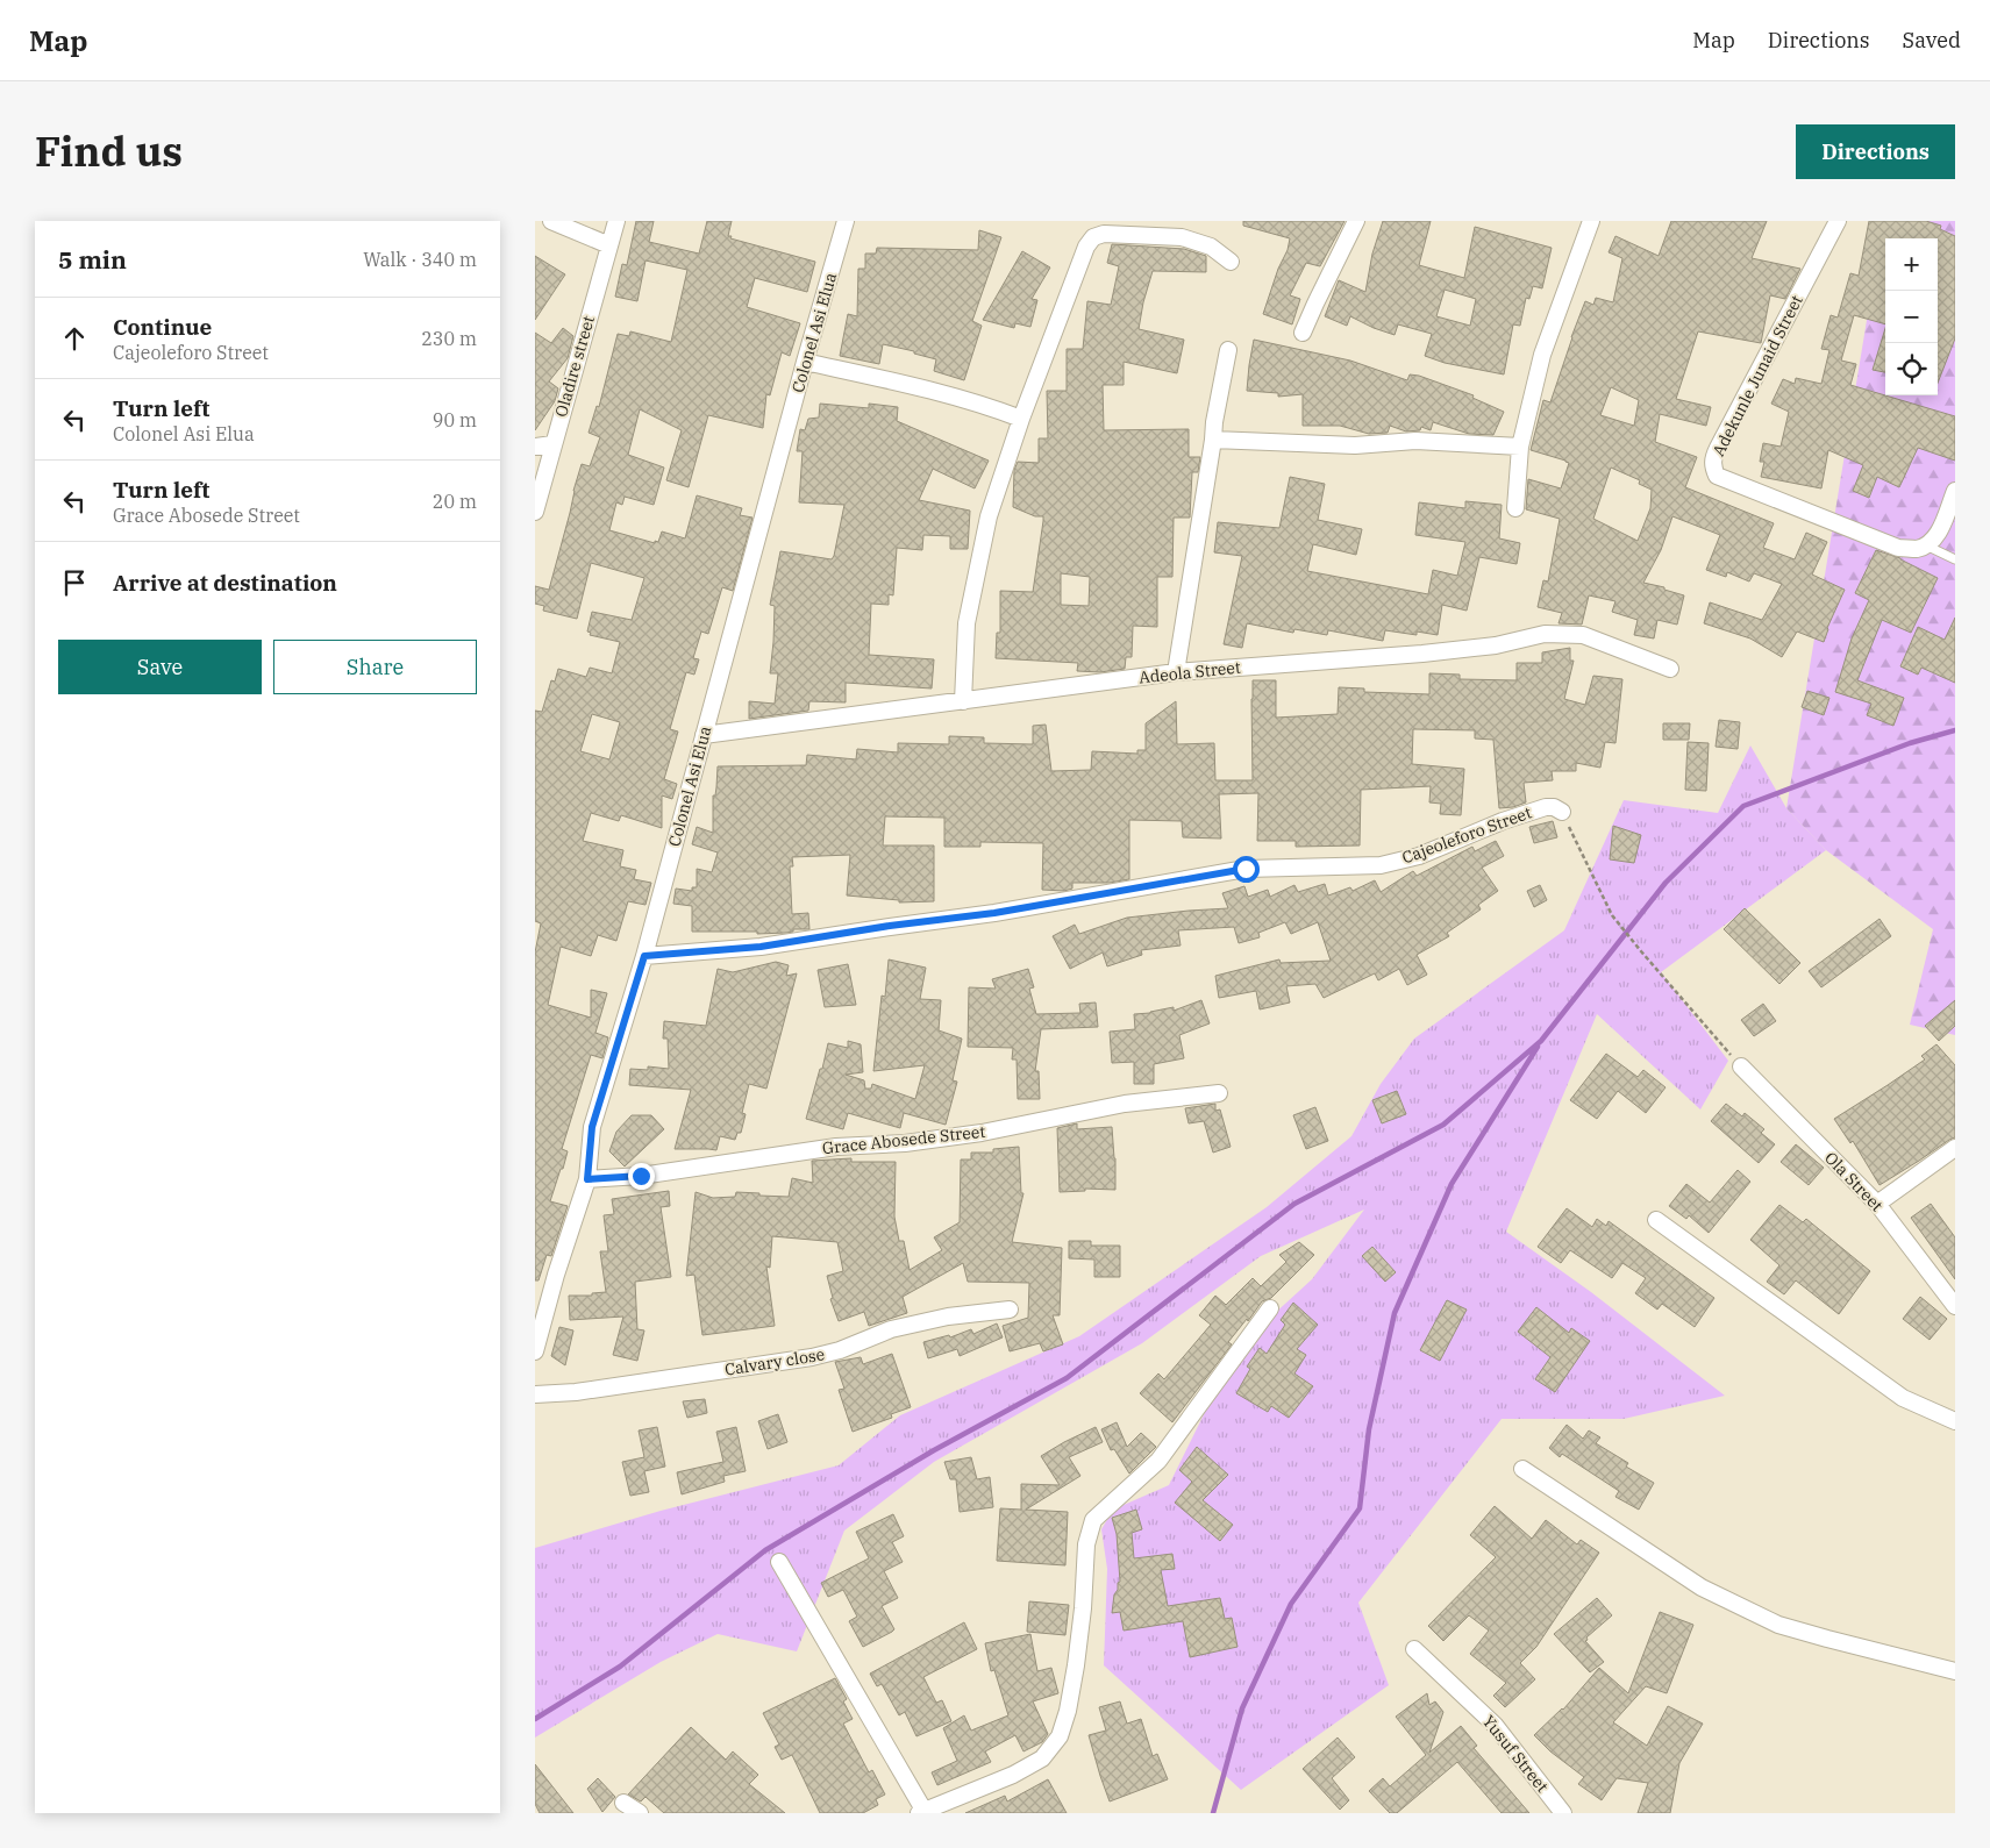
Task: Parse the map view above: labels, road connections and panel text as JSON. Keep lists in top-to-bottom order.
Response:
{
  "streets": {
    "street": [
      "Colonel Asi Elua",
      "Oladire street",
      "Adekunle Junaid Street",
      "Adeola Street",
      "Cajeoleforo Street",
      "Grace Abosede Street",
      "Ola Street",
      "Calvary close",
      "Yusuf Street"
    ]
  },
  "crossings": [
    ["Colonel Asi Elua", "Adeola Street"],
    ["Colonel Asi Elua", "Cajeoleforo Street"],
    ["Colonel Asi Elua", "Grace Abosede Street"]
  ],
  "page": {
    "header": "Map",
    "nav": ["Map", "Directions", "Saved"],
    "title": "Find us",
    "buttons": [
      "Directions",
      ["Save", "Share"]
    ],
    "heading": ["5 min", "Walk · 340 m"],
    "map_buttons": ["+", "−"],
    "list": [
      ["Continue", "Cajeoleforo Street", "230 m"],
      ["Turn left", "Colonel Asi Elua", "90 m"],
      ["Turn left", "Grace Abosede Street", "20 m"],
      "Arrive at destination"
    ]
  }
}
